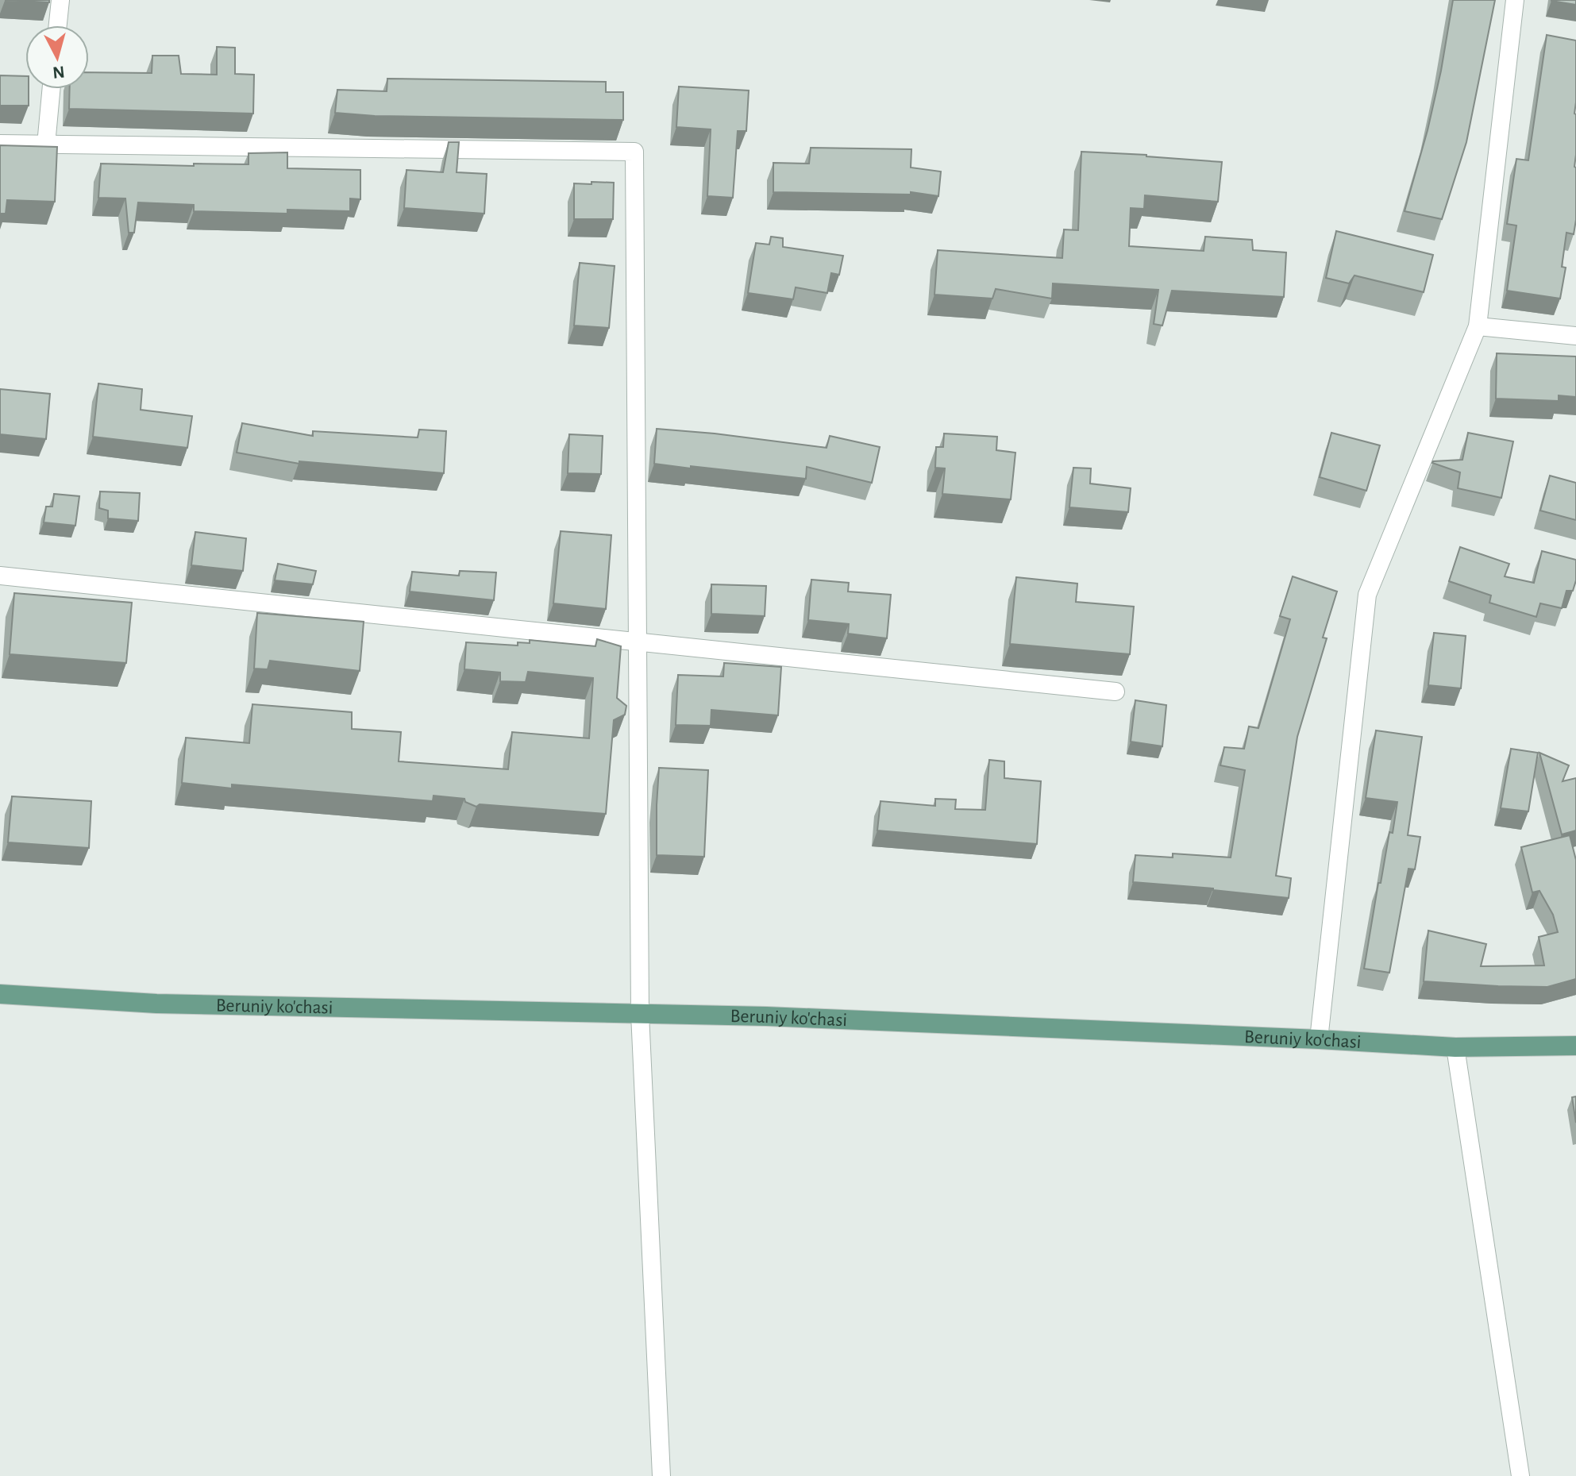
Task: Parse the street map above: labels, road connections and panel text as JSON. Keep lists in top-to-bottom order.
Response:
{
  "streets": {
    "main road": ["Beruniy ko'chasi"]
  },
  "north": "bottom"
}
